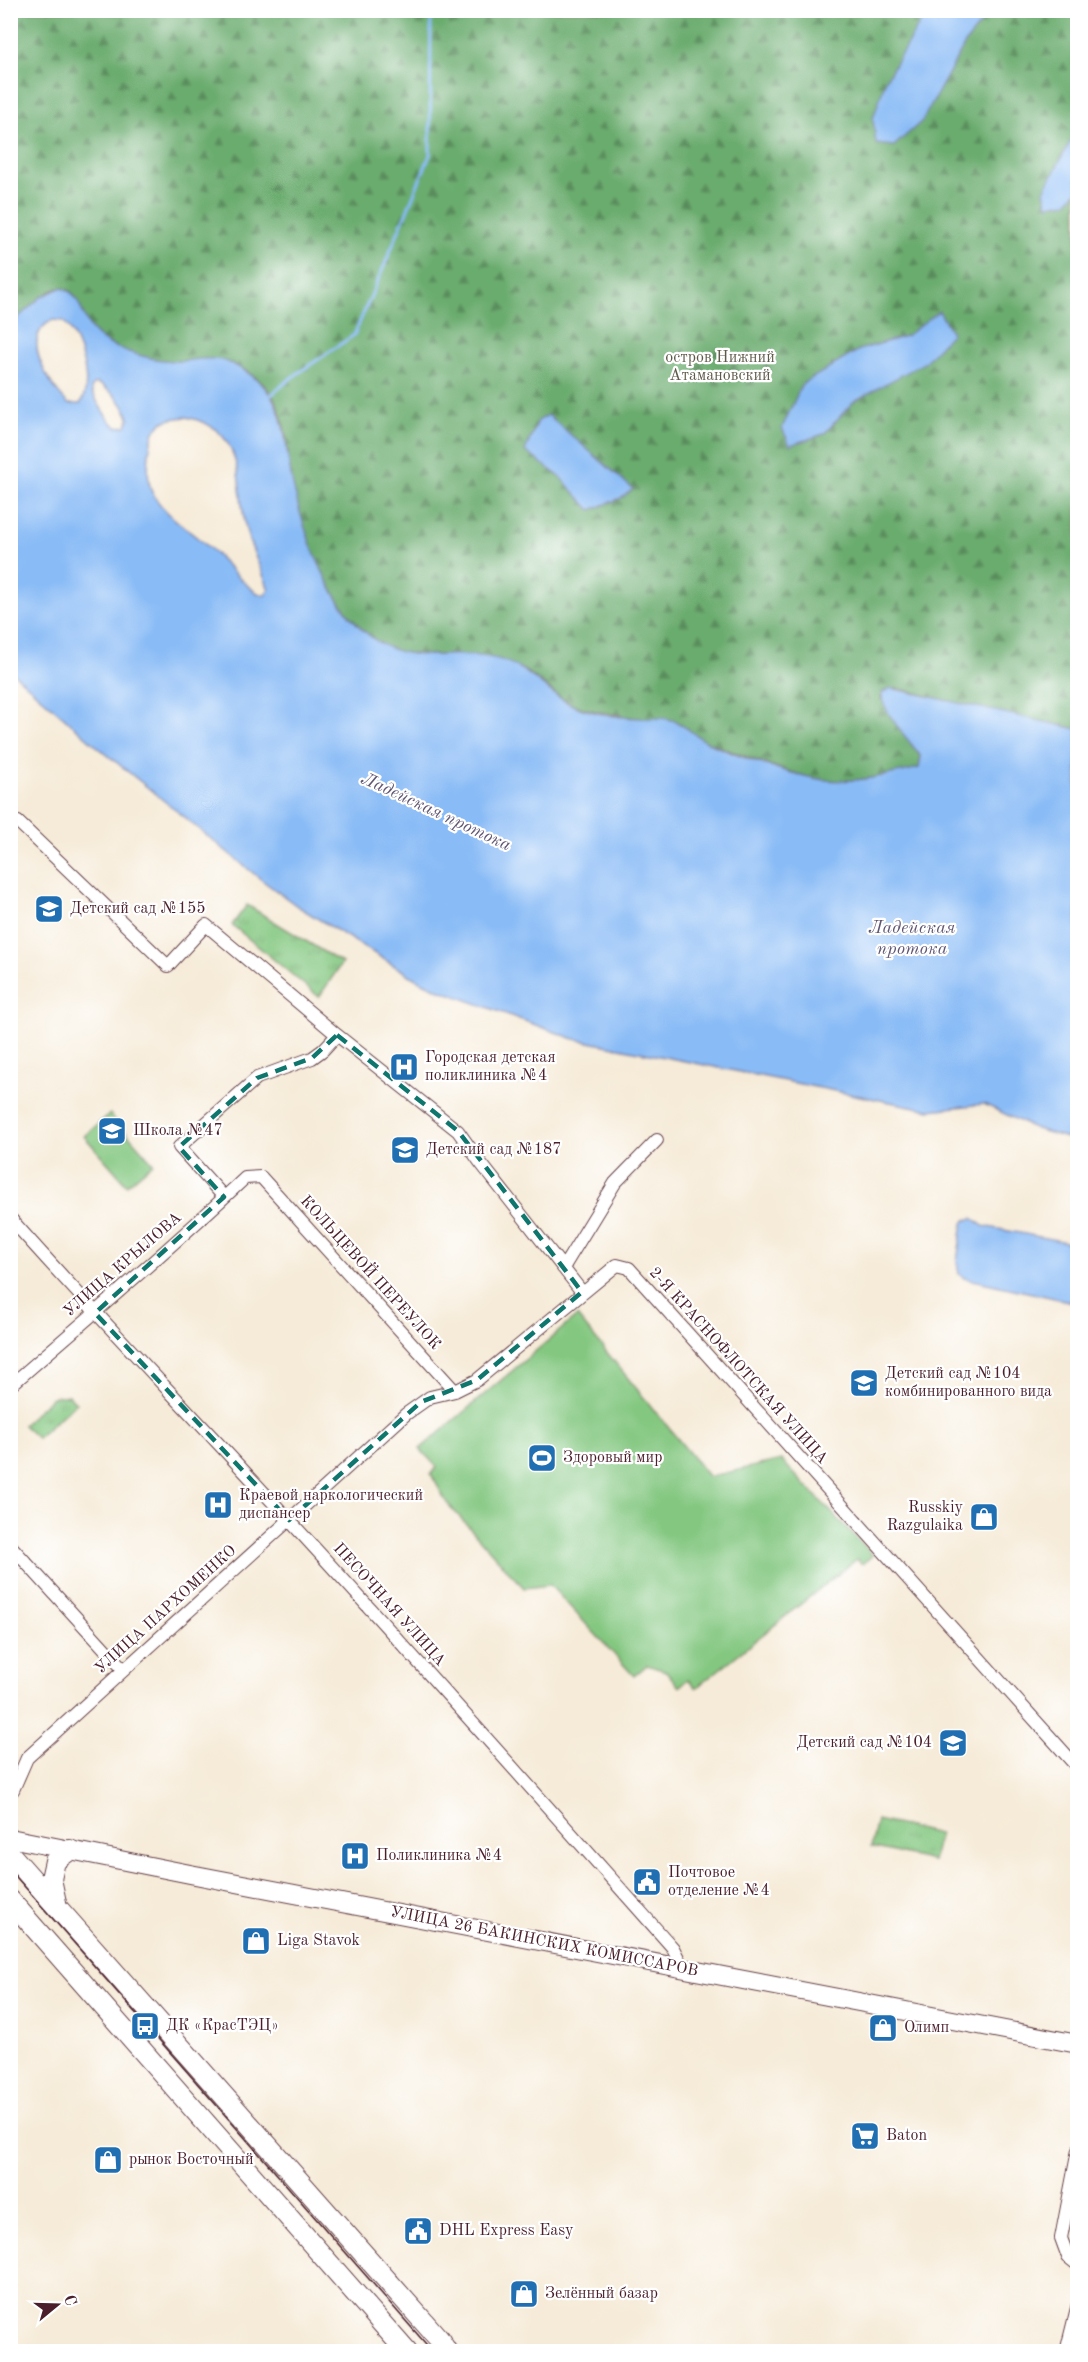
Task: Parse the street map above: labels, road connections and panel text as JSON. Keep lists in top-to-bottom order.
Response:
{
  "streets": {
    "main road": ["УЛИЦА 26 БАКИНСКИХ КОМИССАРОВ"],
    "street": [
      "УЛИЦА КРЫЛОВА",
      "КОЛЬЦЕВОЙ ПЕРЕУЛОК",
      "2-Я КРАСНОФЛОТСКАЯ УЛИЦА",
      "ПЕСОЧНАЯ УЛИЦА",
      "УЛИЦА ПАРХОМЕНКО"
    ]
  },
  "crossings": [
    ["УЛИЦА КРЫЛОВА", "КОЛЬЦЕВОЙ ПЕРЕУЛОК"],
    ["УЛИЦА КРЫЛОВА", "ПЕСОЧНАЯ УЛИЦА"],
    ["КОЛЬЦЕВОЙ ПЕРЕУЛОК", "УЛИЦА ПАРХОМЕНКО"],
    ["2-Я КРАСНОФЛОТСКАЯ УЛИЦА", "УЛИЦА ПАРХОМЕНКО"],
    ["ПЕСОЧНАЯ УЛИЦА", "УЛИЦА ПАРХОМЕНКО"],
    ["ПЕСОЧНАЯ УЛИЦА", "УЛИЦА 26 БАКИНСКИХ КОМИССАРОВ"]
  ],
  "water": ["Ладейская протока"],
  "parks": ["остров Нижний Атамановский"],
  "places": {
    "school or university": [
      "Детский сад №155",
      "Школа №47",
      "Детский сад №187",
      "Детский сад №104 комбинированного вида",
      "Детский сад №104"
    ],
    "hospital": ["Городская детская поликлиника №4", "Краевой наркологический диспансер", "Поликлиника №4"],
    "sports": ["Здоровый мир"],
    "shop": [
      "Russkiy Razgulaika",
      "Liga Stavok",
      "Олимп",
      "рынок Восточный",
      "Зелённый базар"
    ],
    "public building": ["Почтовое отделение №4", "DHL Express Easy"],
    "bus stop": ["ДК «КрасТЭЦ»"],
    "supermarket": ["Baton"]
  },
  "north": "right"
}
